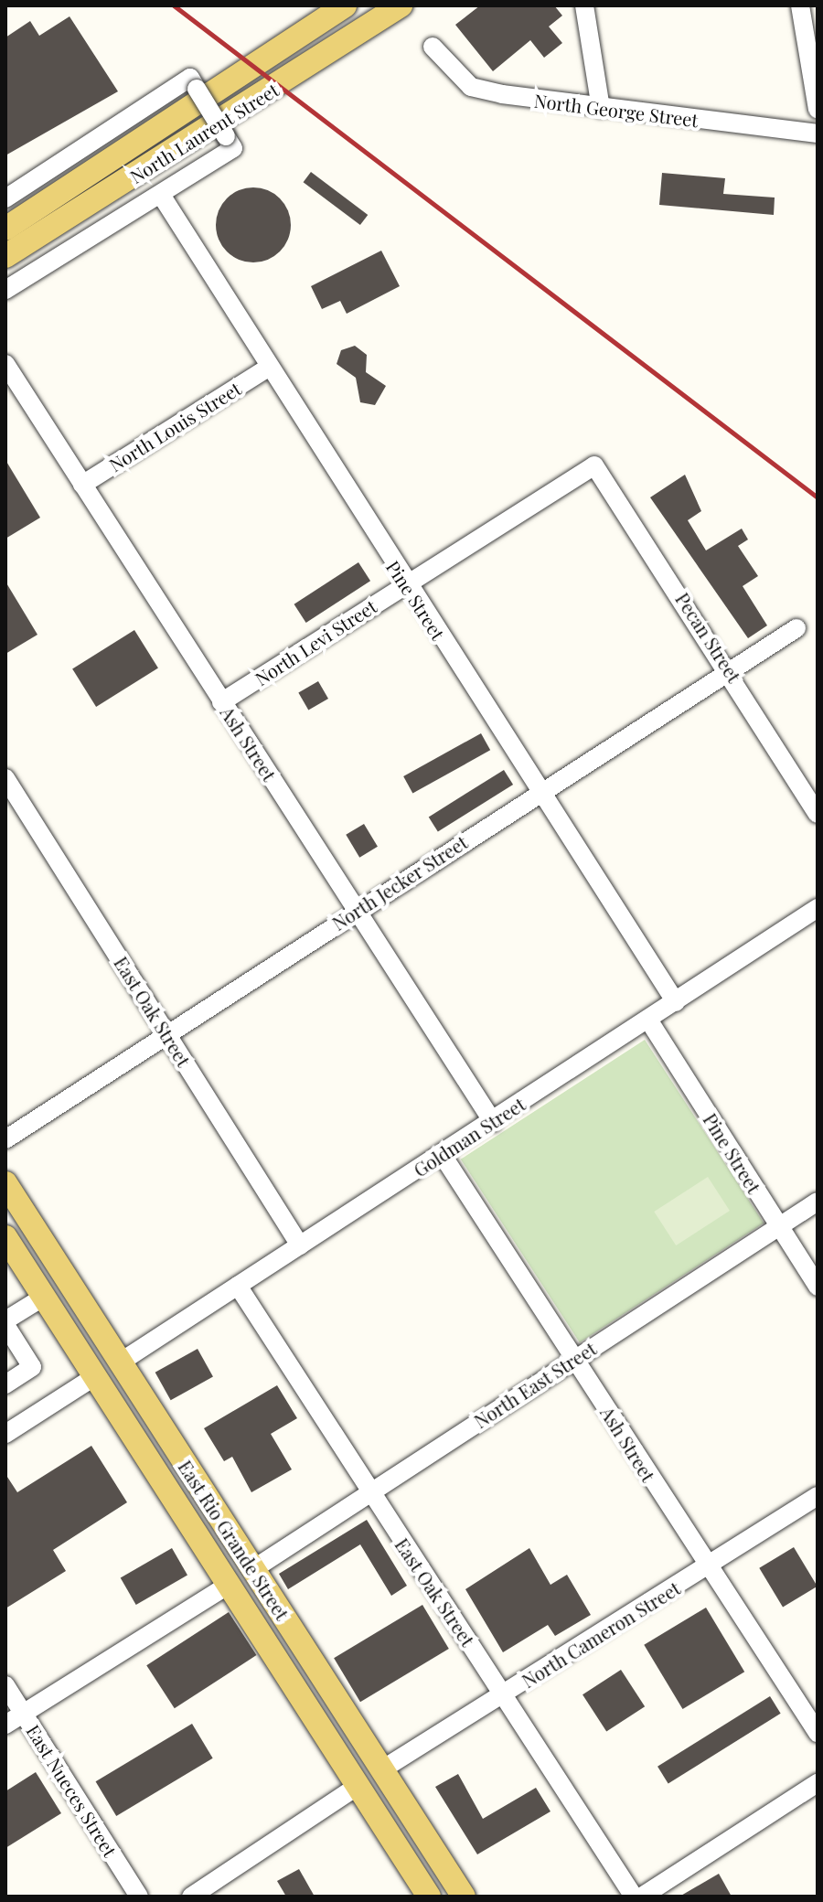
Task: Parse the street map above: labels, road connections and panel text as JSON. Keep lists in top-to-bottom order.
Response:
{
  "streets": {
    "main road": ["North Laurent Street", "East Rio Grande Street"],
    "street": [
      "North George Street",
      "North Louis Street",
      "Pine Street",
      "Pecan Street",
      "North Levi Street",
      "Ash Street",
      "North Jecker Street",
      "East Oak Street",
      "Goldman Street",
      "North East Street",
      "North Cameron Street",
      "East Nueces Street"
    ]
  },
  "crossings": [
    ["North Louis Street", "Pine Street"],
    ["North Louis Street", "Ash Street"],
    ["Pine Street", "North Levi Street"],
    ["Pine Street", "North Jecker Street"],
    ["Pine Street", "Goldman Street"],
    ["Pine Street", "North East Street"],
    ["Pecan Street", "North Levi Street"],
    ["Pecan Street", "North Jecker Street"],
    ["North Levi Street", "Ash Street"],
    ["Ash Street", "North Jecker Street"],
    ["Ash Street", "Goldman Street"],
    ["Ash Street", "North East Street"],
    ["Ash Street", "North Cameron Street"],
    ["North Jecker Street", "East Oak Street"],
    ["East Oak Street", "Goldman Street"],
    ["East Oak Street", "North East Street"],
    ["East Oak Street", "North Cameron Street"],
    ["Goldman Street", "East Rio Grande Street"],
    ["North East Street", "East Rio Grande Street"],
    ["East Rio Grande Street", "North Cameron Street"]
  ]
}
